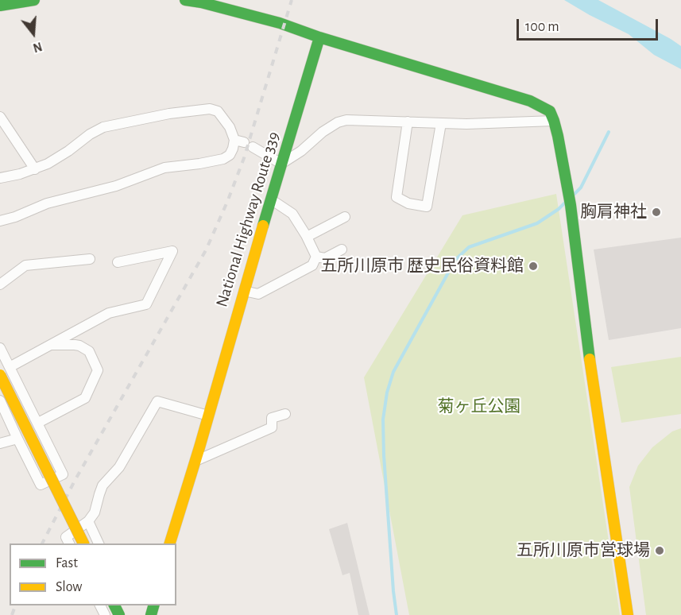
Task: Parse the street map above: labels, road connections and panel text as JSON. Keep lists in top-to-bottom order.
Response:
{
  "streets": {
    "main road": ["National Highway Route 339"]
  },
  "parks": ["菊ヶ丘公園"],
  "places": ["胸肩神社", "五所川原市 歴史民俗資料館", "五所川原市営球場"],
  "legend": ["Fast", "Slow"],
  "scale_bar": "100 m",
  "north": "bottom"
}
